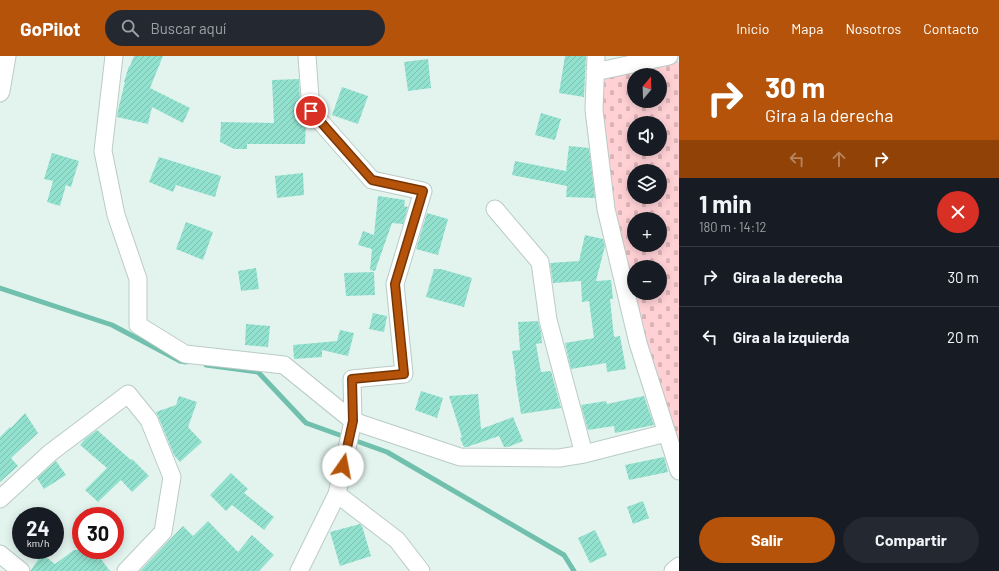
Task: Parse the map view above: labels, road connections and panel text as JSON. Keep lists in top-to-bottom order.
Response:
{
  "north": "top",
  "page": {
    "header": "GoPilot",
    "search": "Buscar aquí",
    "nav": [
      "Inicio",
      "Mapa",
      "Nosotros",
      "Contacto"
    ],
    "turn": ["30 m", "Gira a la derecha"],
    "map_buttons": ["+", "−"],
    "heading": ["1 min", "180 m · 14:12"],
    "list": [
      {
        "name": "Gira a la derecha",
        "value": "30 m"
      },
      {
        "name": "Gira a la izquierda",
        "value": "20 m"
      }
    ],
    "speed": "24 km/h",
    "limit": "30",
    "buttons": ["Salir", "Compartir"]
  }
}
